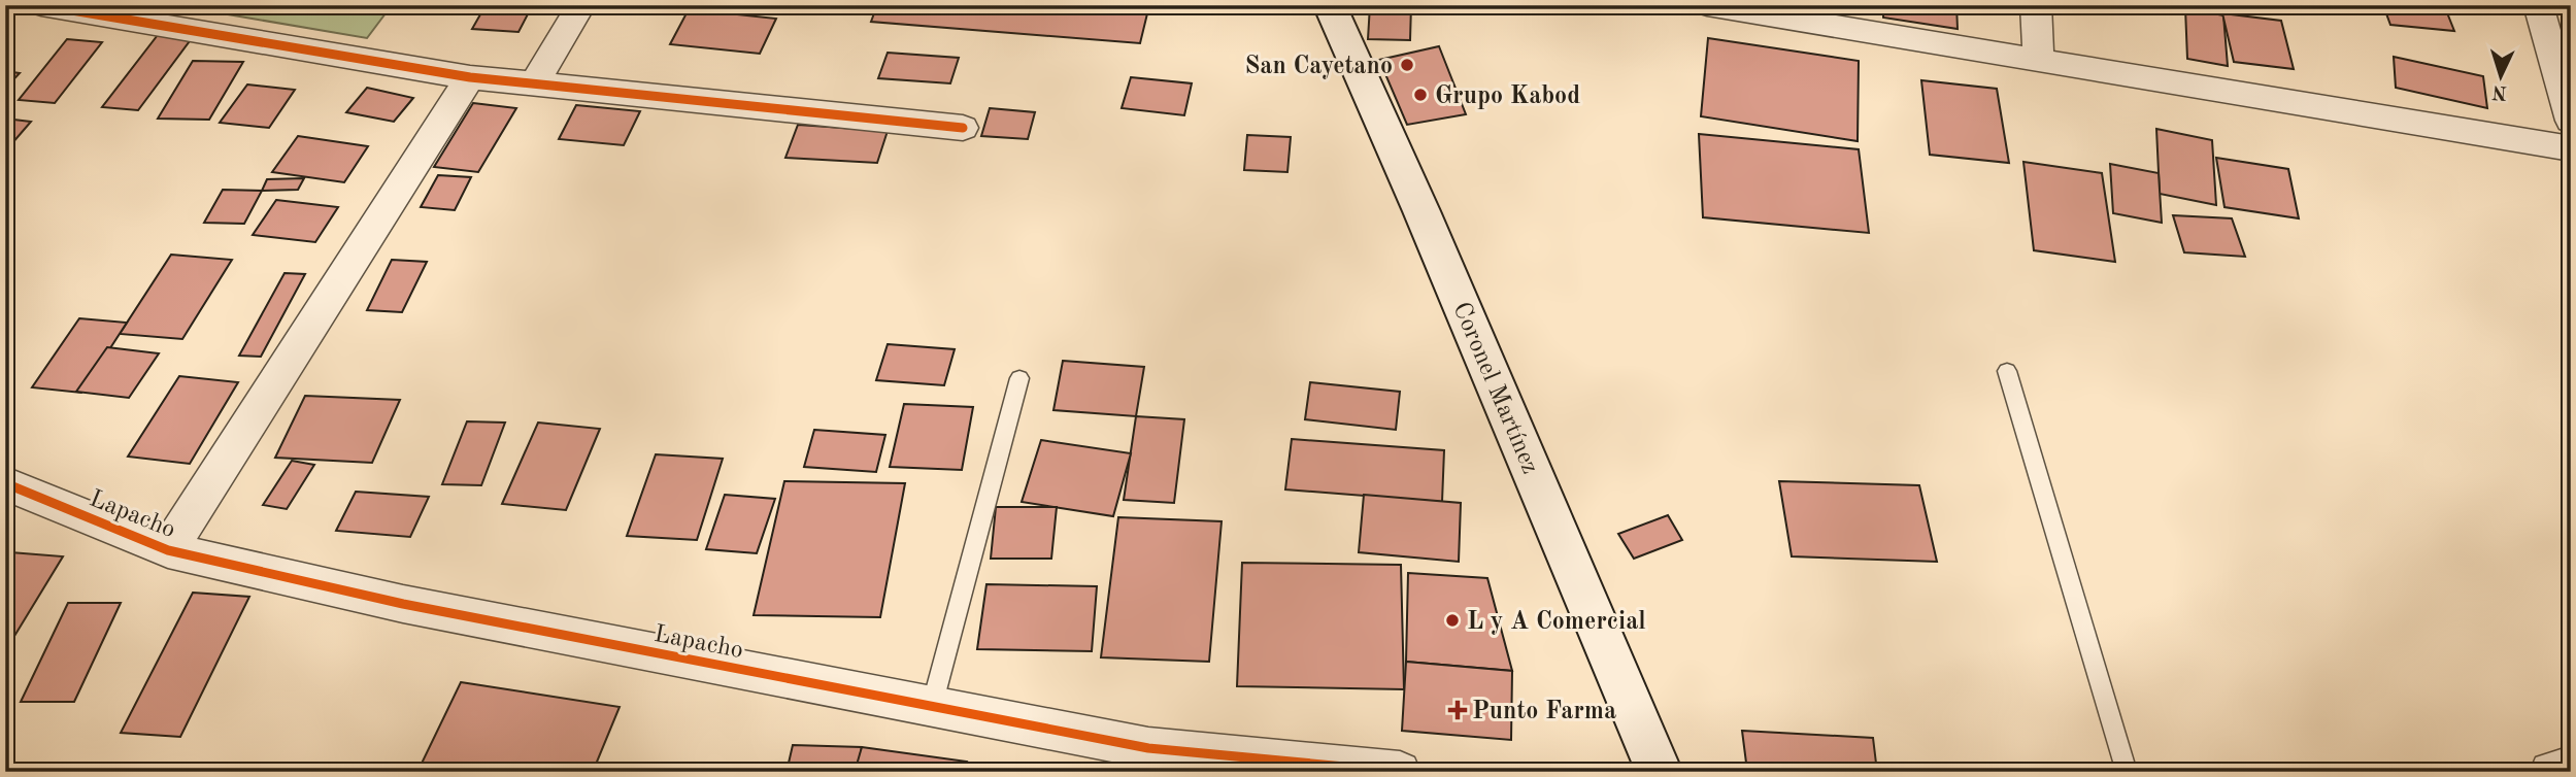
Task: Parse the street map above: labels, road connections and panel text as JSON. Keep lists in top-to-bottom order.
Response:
{
  "streets": {
    "main road": ["Coronel Martínez"],
    "street": ["Lapacho"]
  },
  "places": {
    "other": ["San Cayetano", "Grupo Kabod", "L y A Comercial"],
    "health": ["Punto Farma"]
  },
  "north": "bottom"
}
